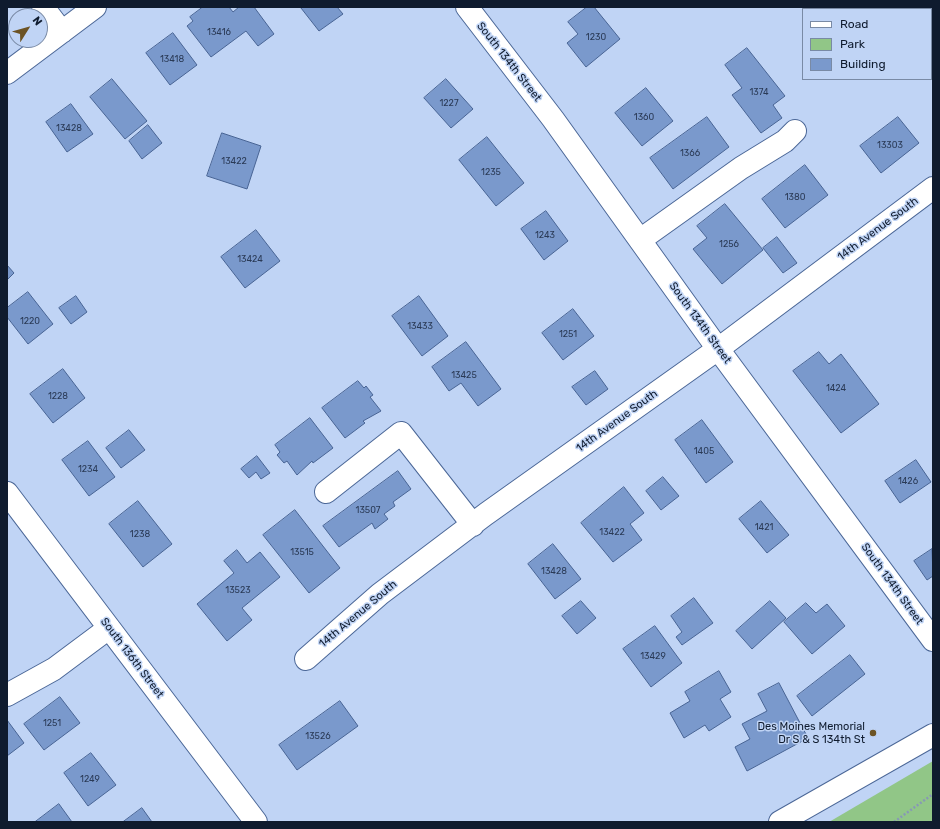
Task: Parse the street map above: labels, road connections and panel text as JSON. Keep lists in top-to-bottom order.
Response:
{
  "streets": {
    "street": ["South 134th Street", "14th Avenue South", "South 136th Street"]
  },
  "crossings": [
    ["South 134th Street", "14th Avenue South"]
  ],
  "places": ["Des Moines Memorial Dr S & S 134th St"],
  "house_numbers": [
    "13416",
    "1230",
    "13418",
    "1374",
    "1227",
    "1360",
    "13428",
    "13303",
    "1366",
    "13422",
    "1235",
    "1380",
    "1243",
    "1256",
    "13424",
    "1220",
    "13433",
    "1251",
    "13425",
    "1424",
    "1228",
    "1405",
    "1234",
    "1426",
    "13507",
    "1421",
    "13422",
    "1238",
    "13515",
    "13428",
    "13523",
    "13429",
    "1251",
    "13526",
    "1249"
  ],
  "legend": ["Road", "Park", "Building"],
  "north": "top right"
}
